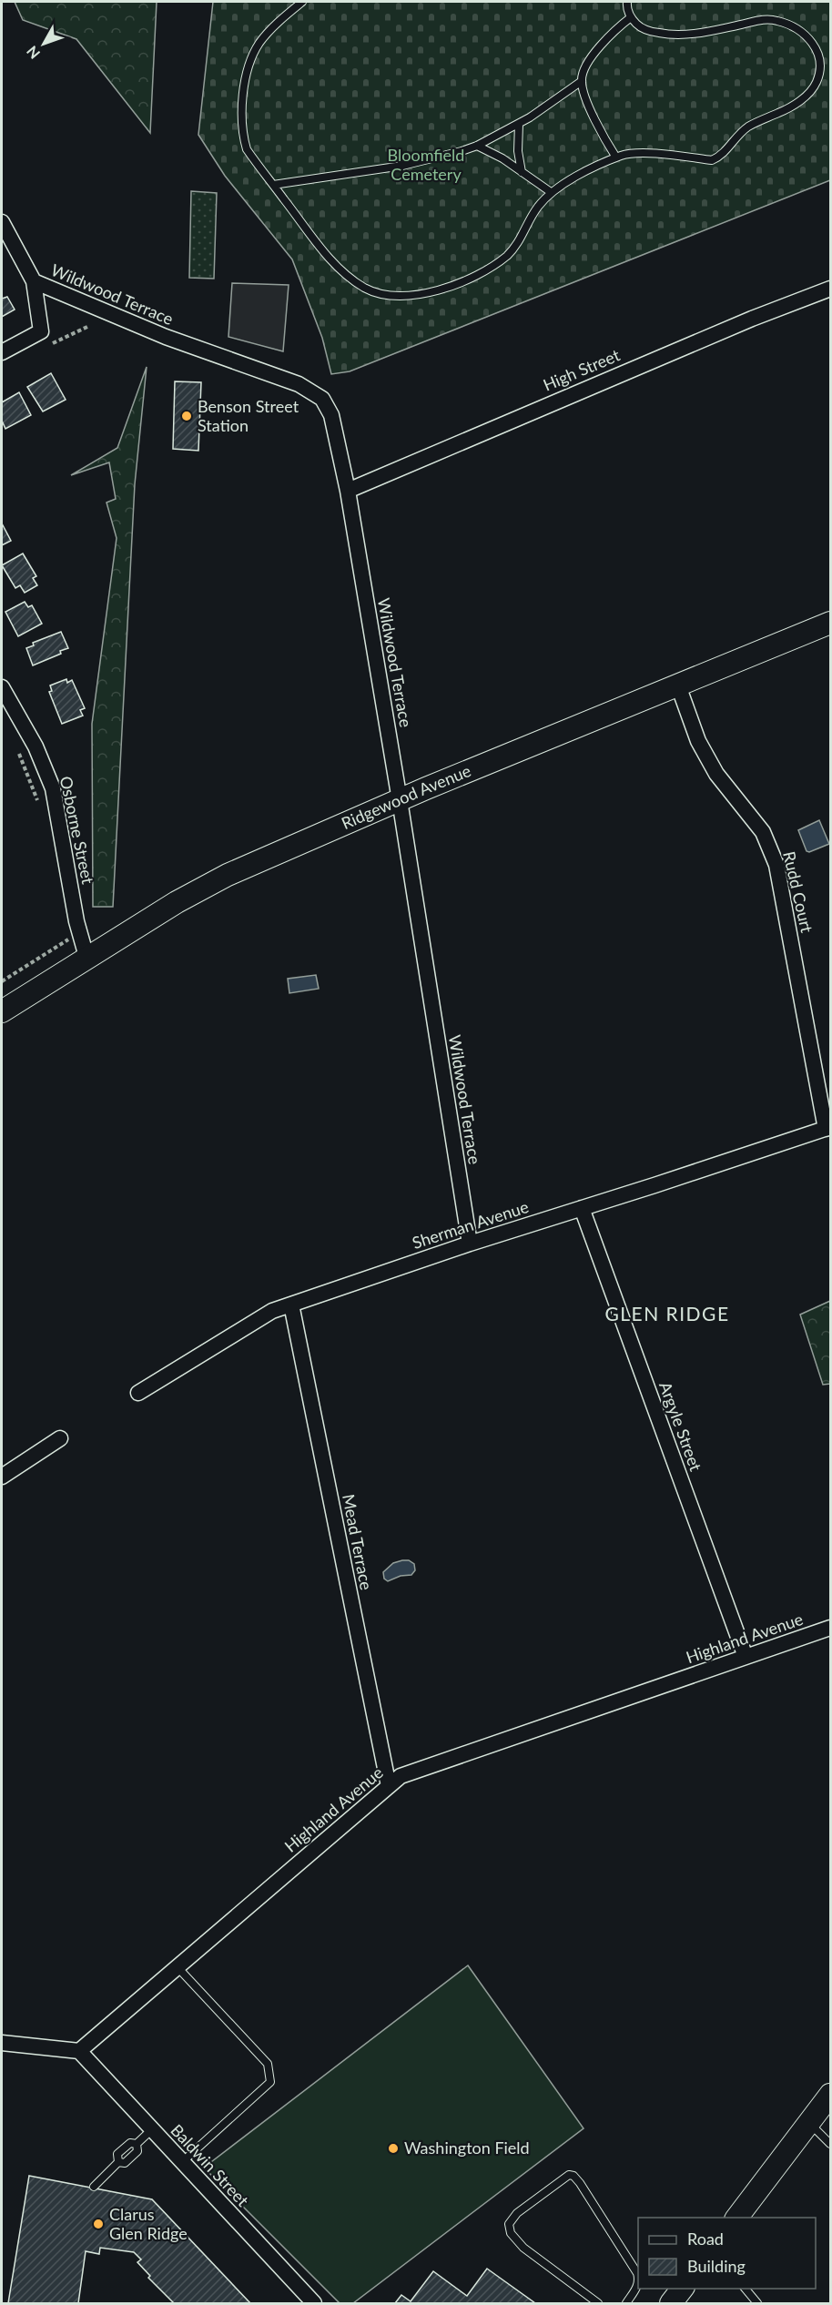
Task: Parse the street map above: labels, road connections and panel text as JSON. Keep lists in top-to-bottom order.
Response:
{
  "streets": {
    "street": [
      "Wildwood Terrace",
      "High Street",
      "Ridgewood Avenue",
      "Osborne Street",
      "Rudd Court",
      "Sherman Avenue",
      "Argyle Street",
      "Mead Terrace",
      "Highland Avenue",
      "Baldwin Street"
    ]
  },
  "crossings": [
    ["Wildwood Terrace", "High Street"],
    ["Wildwood Terrace", "Ridgewood Avenue"],
    ["Wildwood Terrace", "Sherman Avenue"],
    ["Ridgewood Avenue", "Osborne Street"],
    ["Ridgewood Avenue", "Rudd Court"],
    ["Rudd Court", "Sherman Avenue"],
    ["Sherman Avenue", "Argyle Street"],
    ["Sherman Avenue", "Mead Terrace"],
    ["Argyle Street", "Highland Avenue"],
    ["Mead Terrace", "Highland Avenue"],
    ["Highland Avenue", "Baldwin Street"]
  ],
  "districts": ["GLEN RIDGE"],
  "parks": ["Bloomfield Cemetery"],
  "places": ["Benson Street Station", "Washington Field", "Clarus Glen Ridge"],
  "legend": ["Road", "Building"],
  "north": "bottom left"
}
